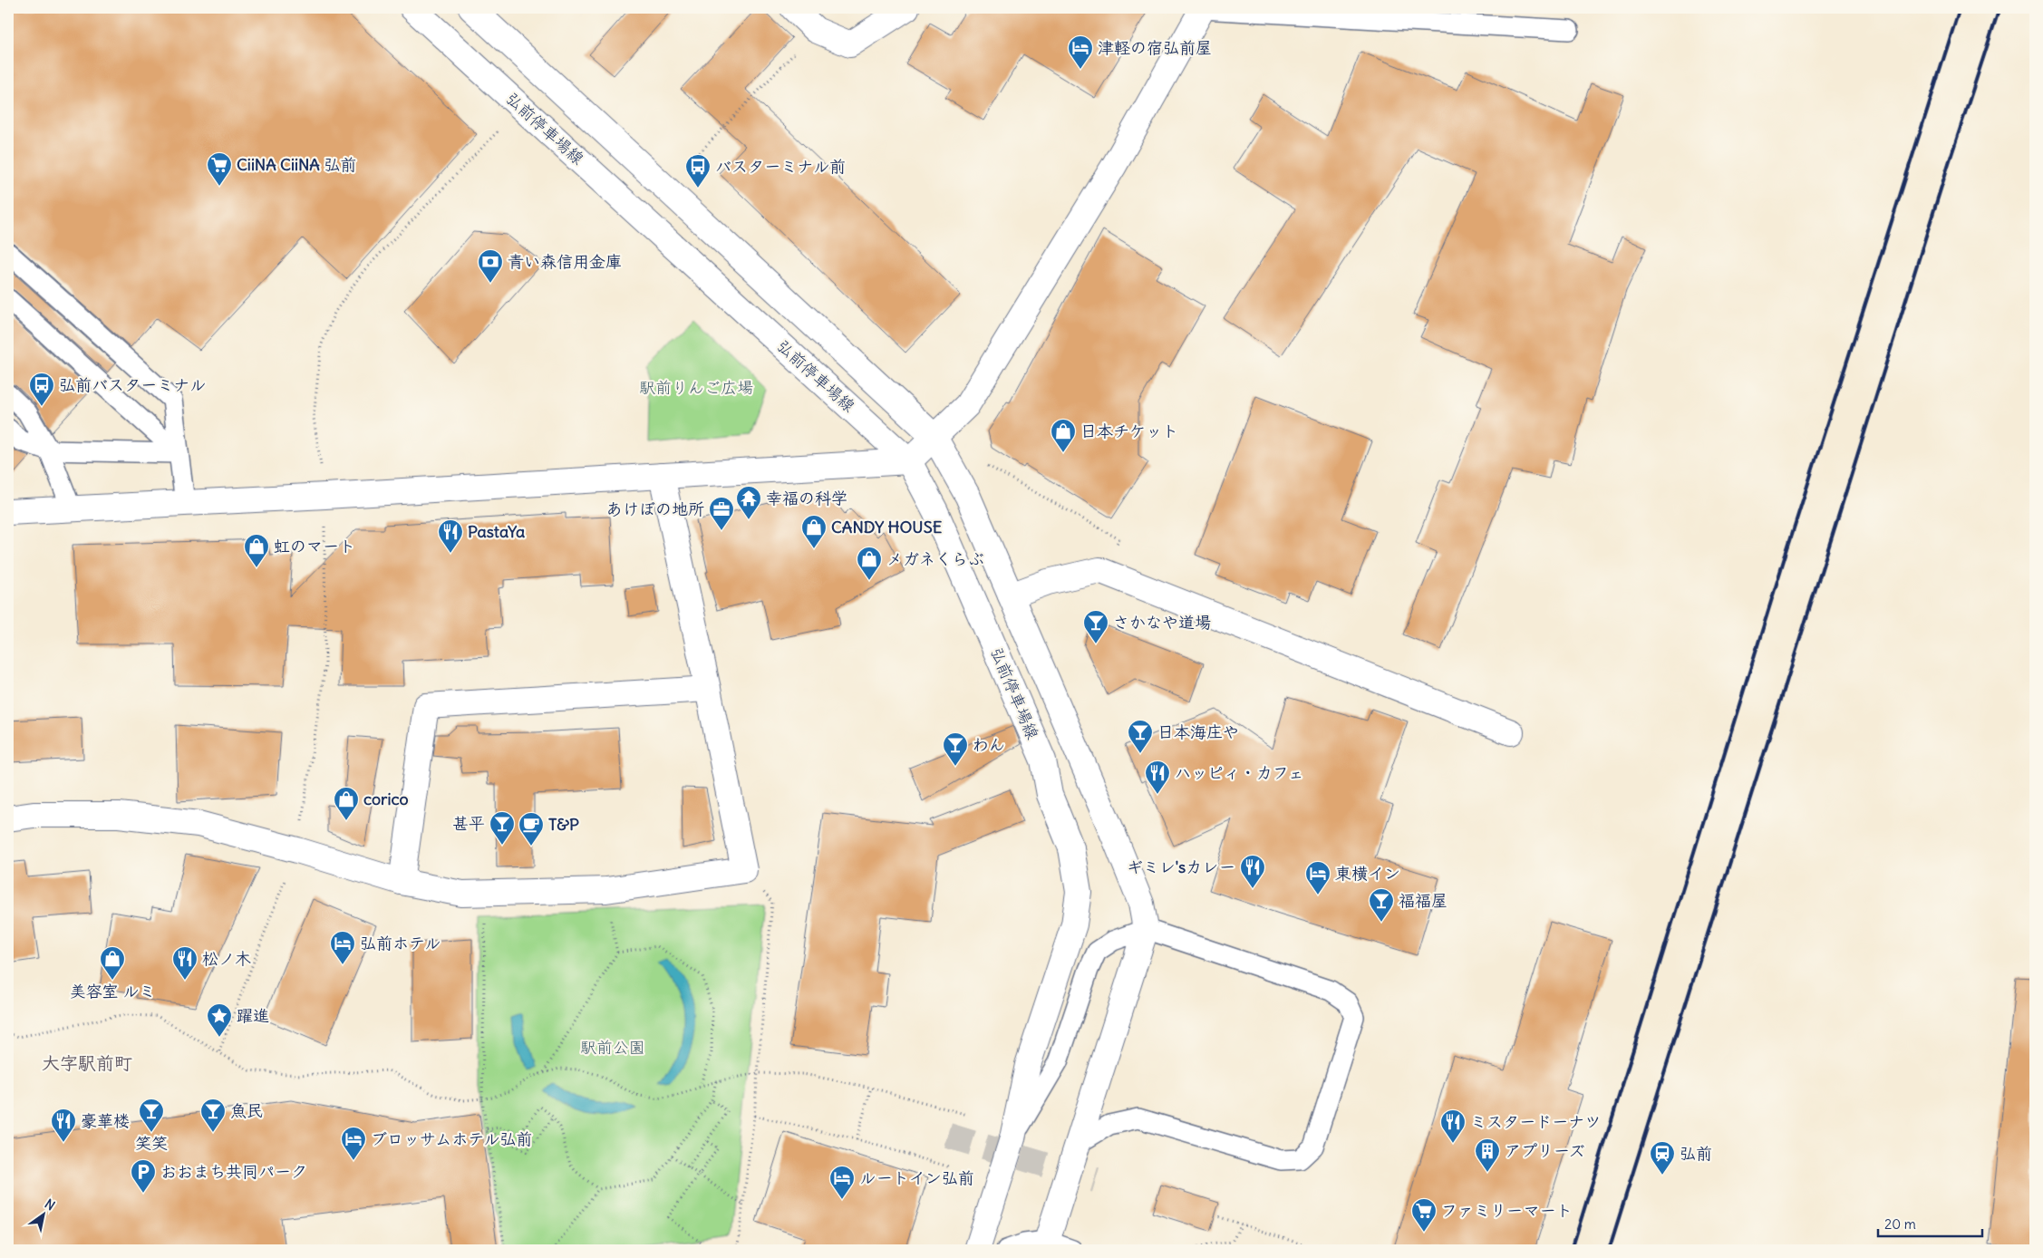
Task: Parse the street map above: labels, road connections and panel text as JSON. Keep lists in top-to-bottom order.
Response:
{
  "streets": {
    "street": ["弘前停車場線"]
  },
  "districts": ["大字駅前町"],
  "parks": ["駅前りんご広場", "駅前公園"],
  "places": {
    "hotel": [
      "津軽の宿弘前屋",
      "東横イン",
      "弘前ホテル",
      "ブロッサムホテル弘前",
      "ルートイン弘前"
    ],
    "supermarket": ["CiiNA CiiNA 弘前", "ファミリーマート"],
    "bus stop": ["バスターミナル前", "弘前バスターミナル"],
    "bank": ["青い森信用金庫"],
    "shop": [
      "日本チケット",
      "CANDY HOUSE",
      "虹のマート",
      "メガネくらぶ",
      "corico",
      "美容室 ルミ"
    ],
    "temple": ["幸福の科学"],
    "office": ["あけぼの地所"],
    "restaurant": [
      "PastaYa",
      "ハッピィ・カフェ",
      "ギミレ'sカレー",
      "松ノ木",
      "豪華楼",
      "ミスタードーナツ"
    ],
    "bar": [
      "さかなや道場",
      "日本海庄や",
      "わん",
      "甚平",
      "福福屋",
      "笑笑",
      "魚民"
    ],
    "cafe": ["T&P"],
    "place": ["躍進"],
    "building": ["アプリーズ"],
    "station": ["弘前"],
    "parking": ["おおまち共同パーク"]
  },
  "scale_bar": "20 m",
  "north": "top right"
}
